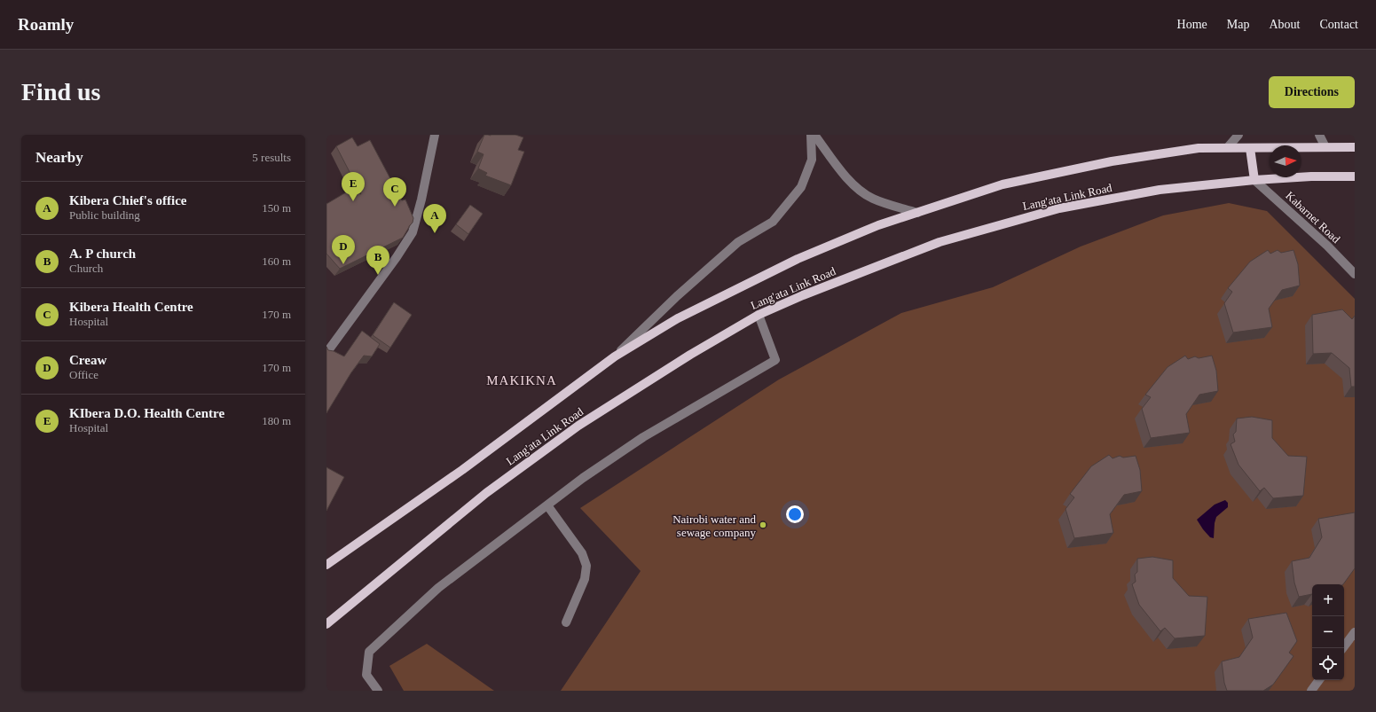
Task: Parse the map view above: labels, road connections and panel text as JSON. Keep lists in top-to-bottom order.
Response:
{
  "streets": {
    "main road": ["Lang'ata Link Road"],
    "street": ["Kabarnet Road"]
  },
  "crossings": [
    ["Lang'ata Link Road", "Kabarnet Road"]
  ],
  "districts": ["MAKIKNA"],
  "places": ["Nairobi water and sewage company"],
  "north": "right",
  "page": {
    "header": "Roamly",
    "nav": [
      "Home",
      "Map",
      "About",
      "Contact"
    ],
    "buttons": "Directions",
    "title": "Find us",
    "heading": ["Nearby", "5 results"],
    "pins": [
      "E",
      "C",
      "A",
      "D",
      "B"
    ],
    "list": [
      {
        "mark": "A",
        "name": "Kibera Chief's office",
        "note": "Public building",
        "value": "150 m"
      },
      {
        "mark": "B",
        "name": "A. P church",
        "note": "Church",
        "value": "160 m"
      },
      {
        "mark": "C",
        "name": "Kibera Health Centre",
        "note": "Hospital",
        "value": "170 m"
      },
      {
        "mark": "D",
        "name": "Creaw",
        "note": "Office",
        "value": "170 m"
      },
      {
        "mark": "E",
        "name": "KIbera D.O. Health Centre",
        "note": "Hospital",
        "value": "180 m"
      }
    ],
    "map_buttons": ["+", "−"]
  }
}
